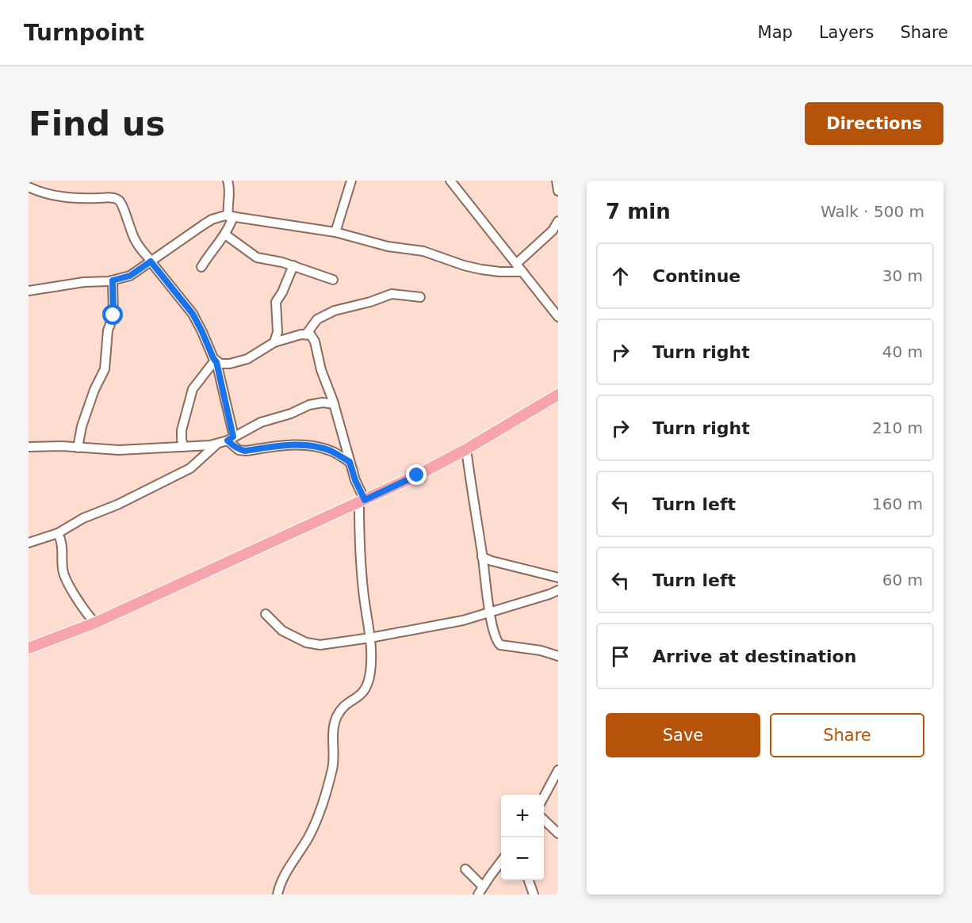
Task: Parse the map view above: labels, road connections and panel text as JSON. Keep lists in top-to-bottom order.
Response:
{
  "page": {
    "header": "Turnpoint",
    "nav": ["Map", "Layers", "Share"],
    "buttons": [
      "Directions",
      ["Save", "Share"]
    ],
    "title": "Find us",
    "heading": ["7 min", "Walk · 500 m"],
    "list": [
      ["Continue", "30 m"],
      ["Turn right", "40 m"],
      ["Turn right", "210 m"],
      ["Turn left", "160 m"],
      ["Turn left", "60 m"],
      "Arrive at destination"
    ],
    "map_buttons": ["+", "−"]
  }
}
